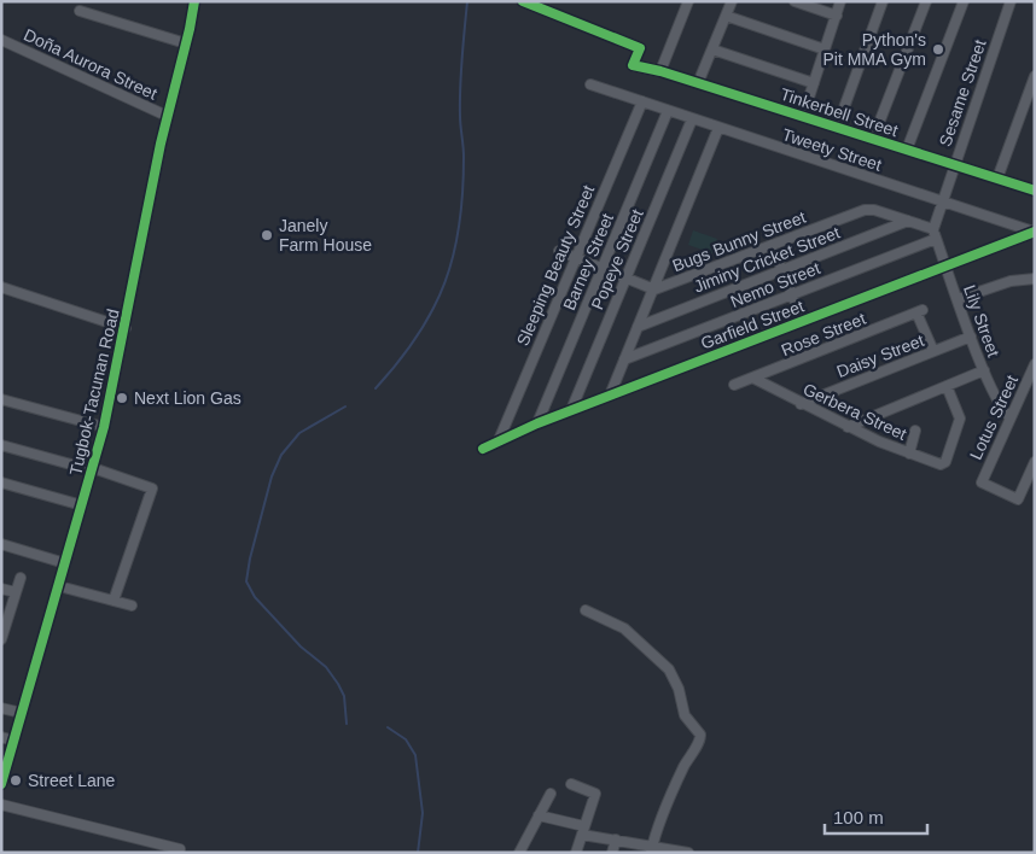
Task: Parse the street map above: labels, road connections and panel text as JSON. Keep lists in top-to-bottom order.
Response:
{
  "streets": {
    "street": [
      "Doña Aurora Street",
      "Sesame Street",
      "Tinkerbell Street",
      "Tweety Street",
      "Bugs Bunny Street",
      "Popeye Street",
      "Jiminy Cricket Street",
      "Barney Street",
      "Sleeping Beauty Street",
      "Nemo Street",
      "Lily Street",
      "Garfield Street",
      "Rose Street",
      "Daisy Street",
      "Tugbok-Tacunan Road",
      "Gerbera Street",
      "Lotus Street"
    ]
  },
  "crossings": [
    ["Doña Aurora Street", "Tugbok-Tacunan Road"],
    ["Sesame Street", "Tinkerbell Street"],
    ["Sesame Street", "Tweety Street"],
    ["Sesame Street", "Bugs Bunny Street"],
    ["Sesame Street", "Nemo Street"],
    ["Sesame Street", "Lily Street"],
    ["Tweety Street", "Popeye Street"],
    ["Tweety Street", "Barney Street"],
    ["Tweety Street", "Sleeping Beauty Street"],
    ["Tweety Street", "Garfield Street"],
    ["Bugs Bunny Street", "Jiminy Cricket Street"],
    ["Bugs Bunny Street", "Nemo Street"],
    ["Bugs Bunny Street", "Lily Street"],
    ["Popeye Street", "Garfield Street"],
    ["Barney Street", "Garfield Street"],
    ["Sleeping Beauty Street", "Garfield Street"],
    ["Nemo Street", "Lily Street"],
    ["Lily Street", "Garfield Street"],
    ["Lily Street", "Daisy Street"],
    ["Lily Street", "Lotus Street"],
    ["Rose Street", "Daisy Street"],
    ["Rose Street", "Gerbera Street"],
    ["Daisy Street", "Gerbera Street"]
  ],
  "places": [
    "Python's Pit MMA Gym",
    "Janely Farm House",
    "Next Lion Gas",
    "Street Lane"
  ],
  "scale_bar": "100 m"
}
